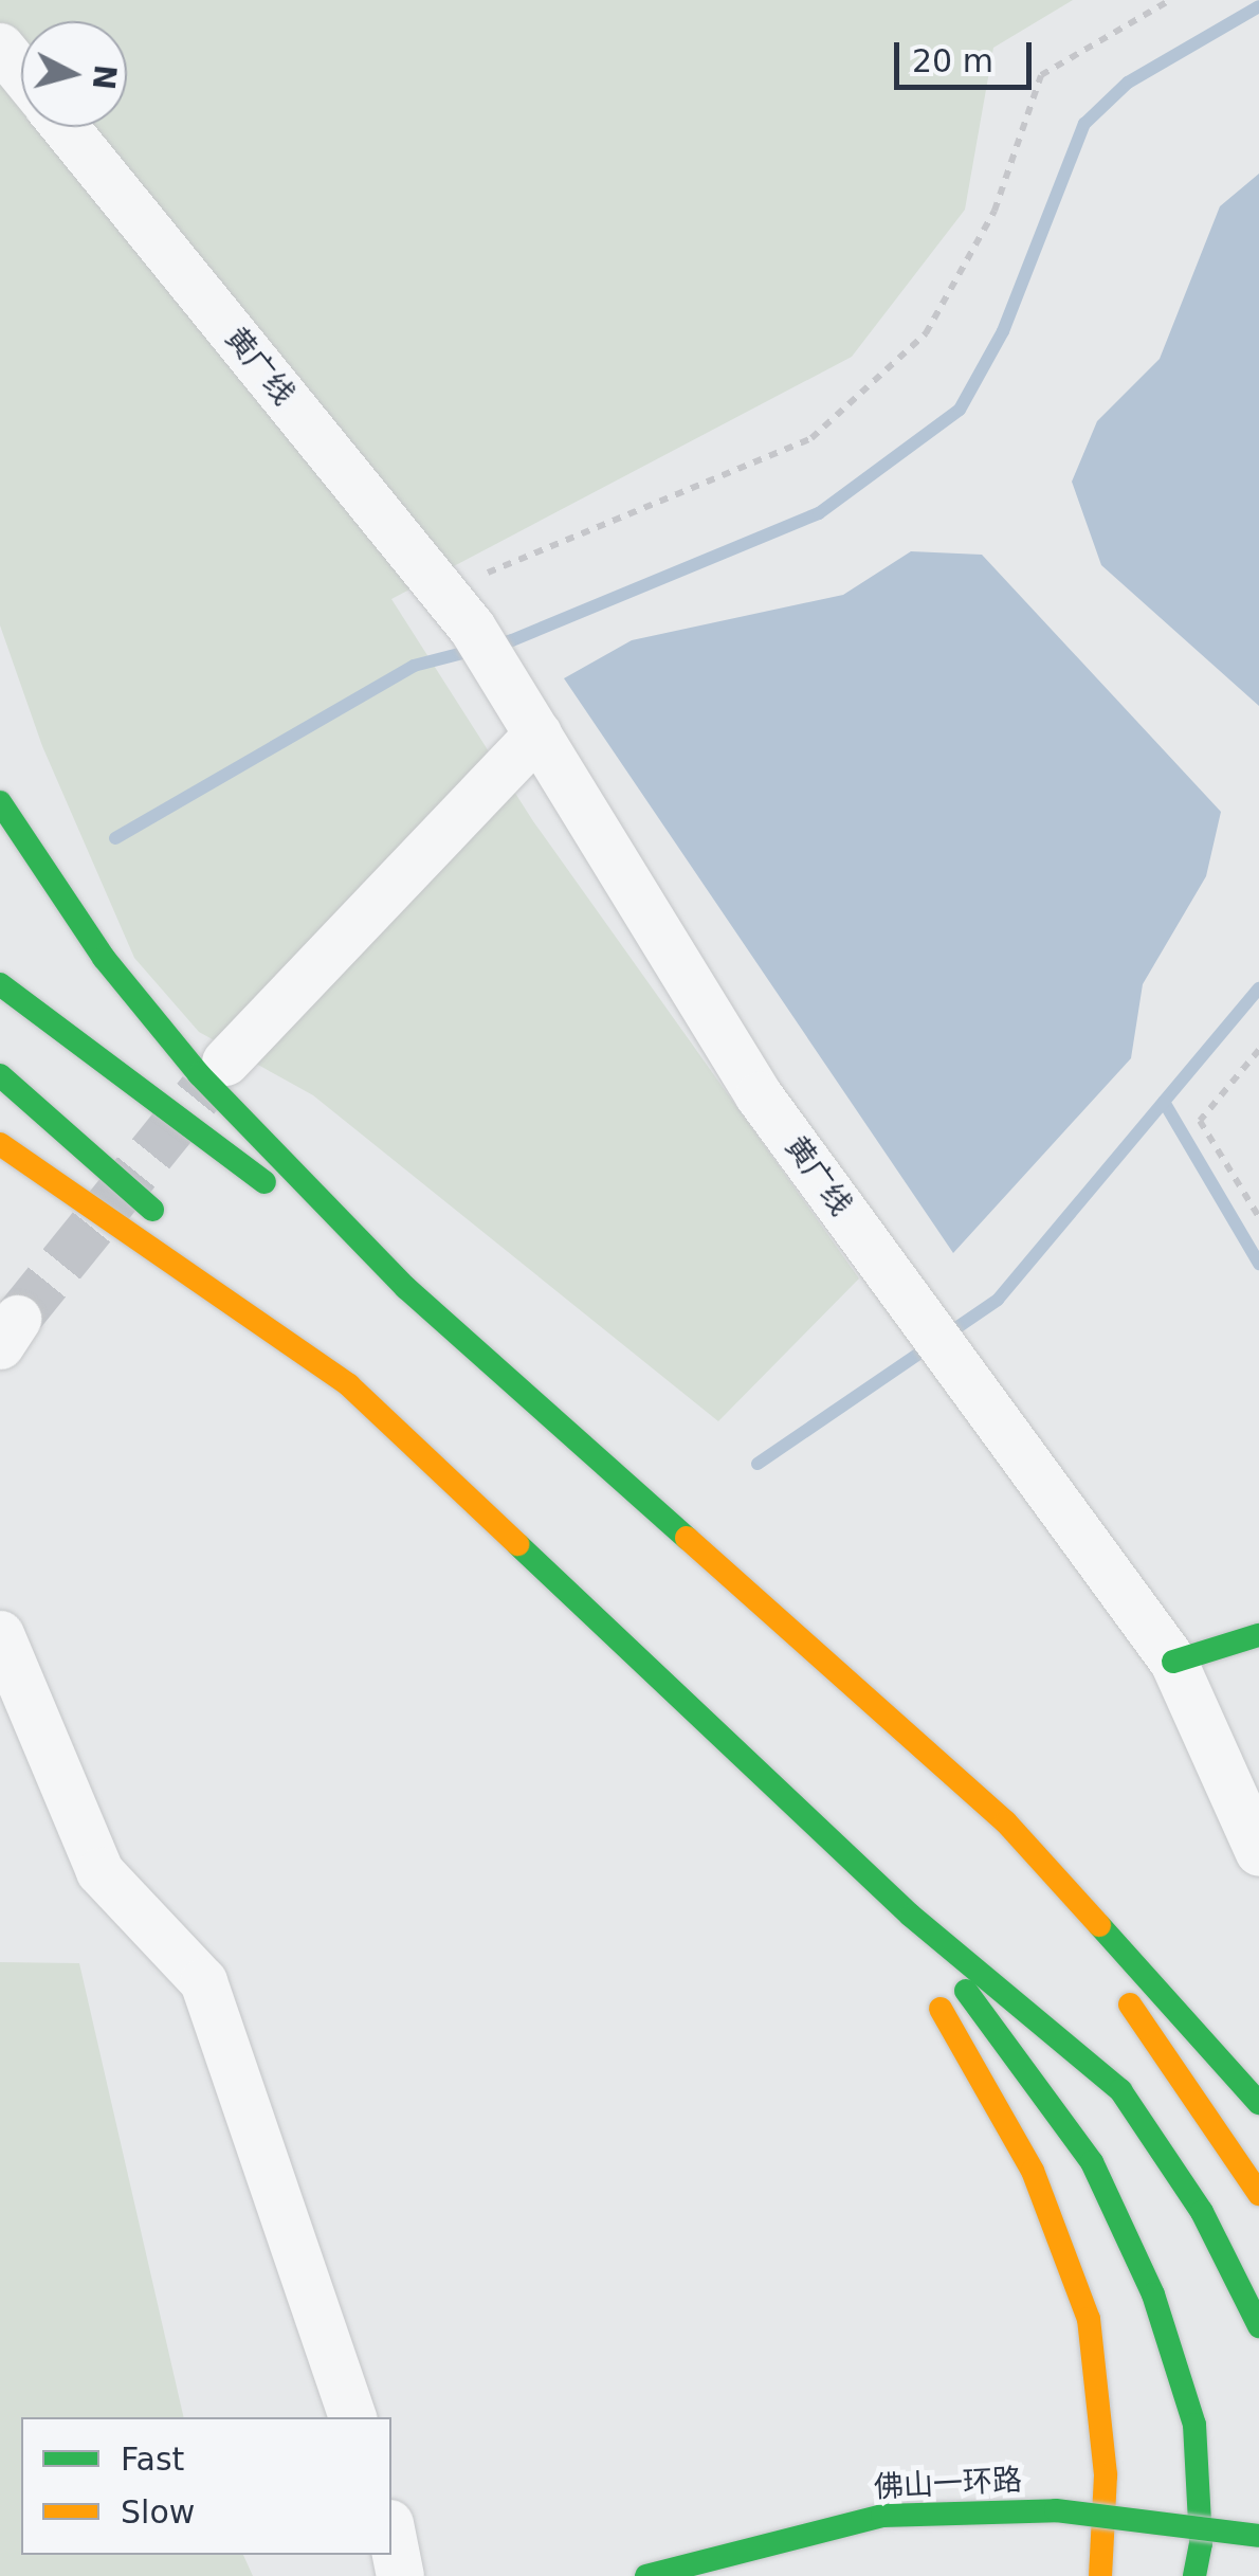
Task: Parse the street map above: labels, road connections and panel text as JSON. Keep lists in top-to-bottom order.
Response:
{
  "streets": {
    "main road": ["佛山一环路"],
    "street": ["黄广线"]
  },
  "legend": ["Fast", "Slow"],
  "scale_bar": "20 m",
  "north": "right"
}
